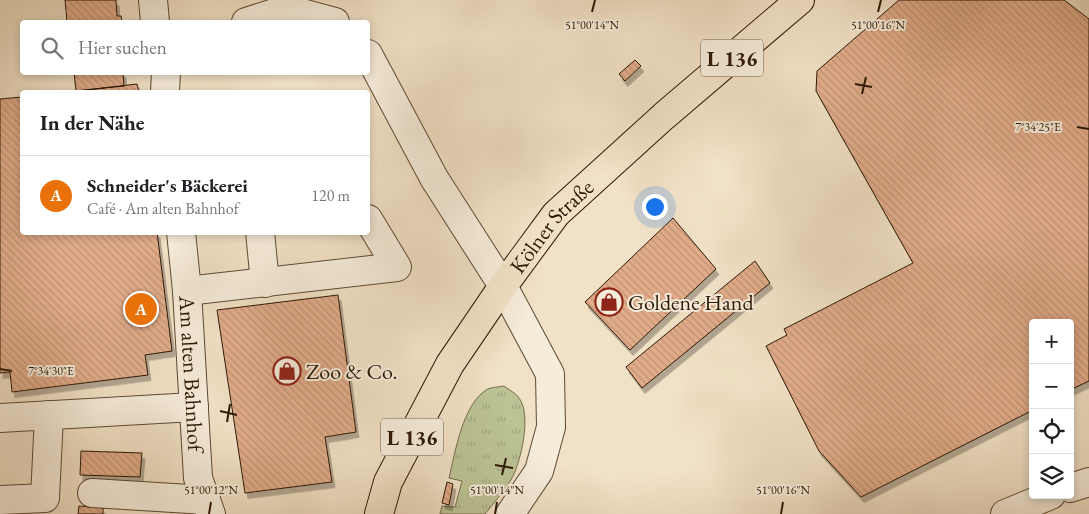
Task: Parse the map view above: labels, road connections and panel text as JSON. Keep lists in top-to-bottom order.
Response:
{
  "streets": {
    "main road": ["L 136", "Kölner Straße"],
    "street": ["Am alten Bahnhof"]
  },
  "places": {
    "shop": ["Goldene Hand", "Zoo & Co."]
  },
  "page": {
    "search": "Hier suchen",
    "heading": "In der Nähe",
    "list": [
      {
        "mark": "A",
        "name": "Schneider's Bäckerei",
        "note": "Café · Am alten Bahnhof",
        "value": "120 m"
      }
    ],
    "pins": "A",
    "map_buttons": ["+", "−"]
  },
  "coordinates": [
    "51°00'14\"N",
    "51°00'16\"N",
    "7°34'25\"E",
    "7°34'30\"E",
    "51°00'12\"N"
  ]
}
